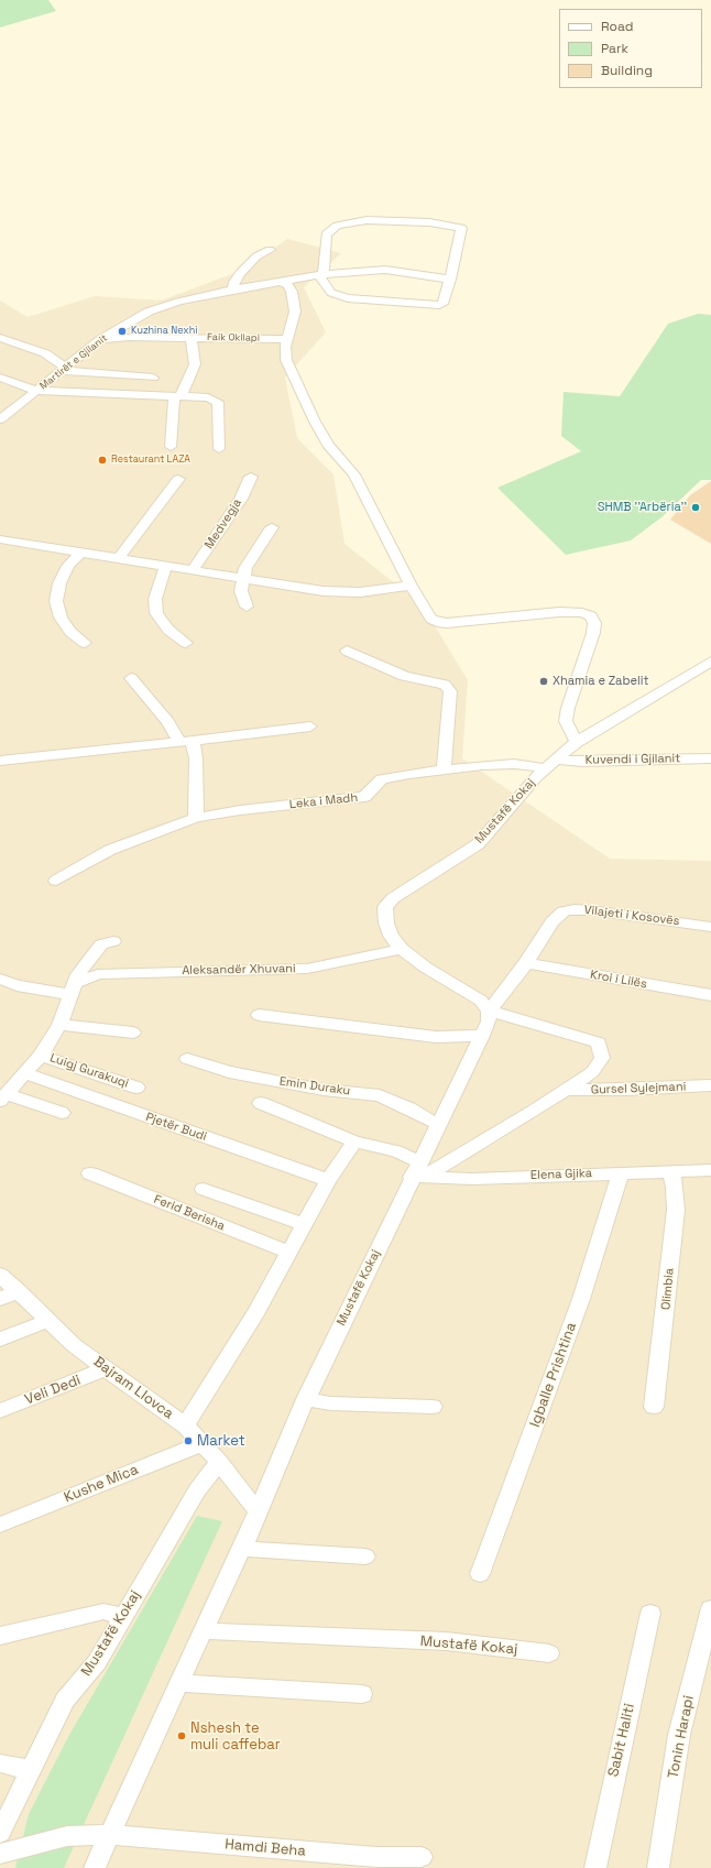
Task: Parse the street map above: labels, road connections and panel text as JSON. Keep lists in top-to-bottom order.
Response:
{
  "streets": {
    "street": [
      "Faik Okllapi",
      "Martirët e Gjilanit",
      "Medvegja",
      "Kuvendi i Gjilanit",
      "Leka i Madh",
      "Mustafë Kokaj",
      "Vilajeti i Kosovës",
      "Aleksandër Xhuvani",
      "Kroi i Lilës",
      "Luigj Gurakuqi",
      "Emin Duraku",
      "Gursel Sylejmani",
      "Pjetër Budi",
      "Elena Gjika",
      "Ferid Berisha",
      "Olimbia",
      "Igballe Prishtina",
      "Bajram Llovca",
      "Veli Dedi",
      "Kushe Mica",
      "Tonin Harapi",
      "Sabit Haliti",
      "Hamdi Beha"
    ]
  },
  "crossings": [
    ["Faik Okllapi", "Martirët e Gjilanit"],
    ["Kuvendi i Gjilanit", "Leka i Madh"],
    ["Kuvendi i Gjilanit", "Mustafë Kokaj"],
    ["Leka i Madh", "Mustafë Kokaj"],
    ["Mustafë Kokaj", "Vilajeti i Kosovës"],
    ["Mustafë Kokaj", "Aleksandër Xhuvani"],
    ["Mustafë Kokaj", "Kroi i Lilës"],
    ["Mustafë Kokaj", "Emin Duraku"],
    ["Mustafë Kokaj", "Elena Gjika"],
    ["Mustafë Kokaj", "Bajram Llovca"],
    ["Mustafë Kokaj", "Hamdi Beha"],
    ["Vilajeti i Kosovës", "Kroi i Lilës"],
    ["Aleksandër Xhuvani", "Luigj Gurakuqi"],
    ["Luigj Gurakuqi", "Pjetër Budi"],
    ["Elena Gjika", "Olimbia"],
    ["Elena Gjika", "Igballe Prishtina"],
    ["Bajram Llovca", "Veli Dedi"],
    ["Bajram Llovca", "Kushe Mica"]
  ],
  "places": [
    "Kuzhina Nexhi",
    "Restaurant LAZA",
    "SHMB ''Arbëria''",
    "Xhamia e Zabelit",
    "Market",
    "Nshesh te muli caffebar"
  ],
  "legend": ["Road", "Park", "Building"]
}
